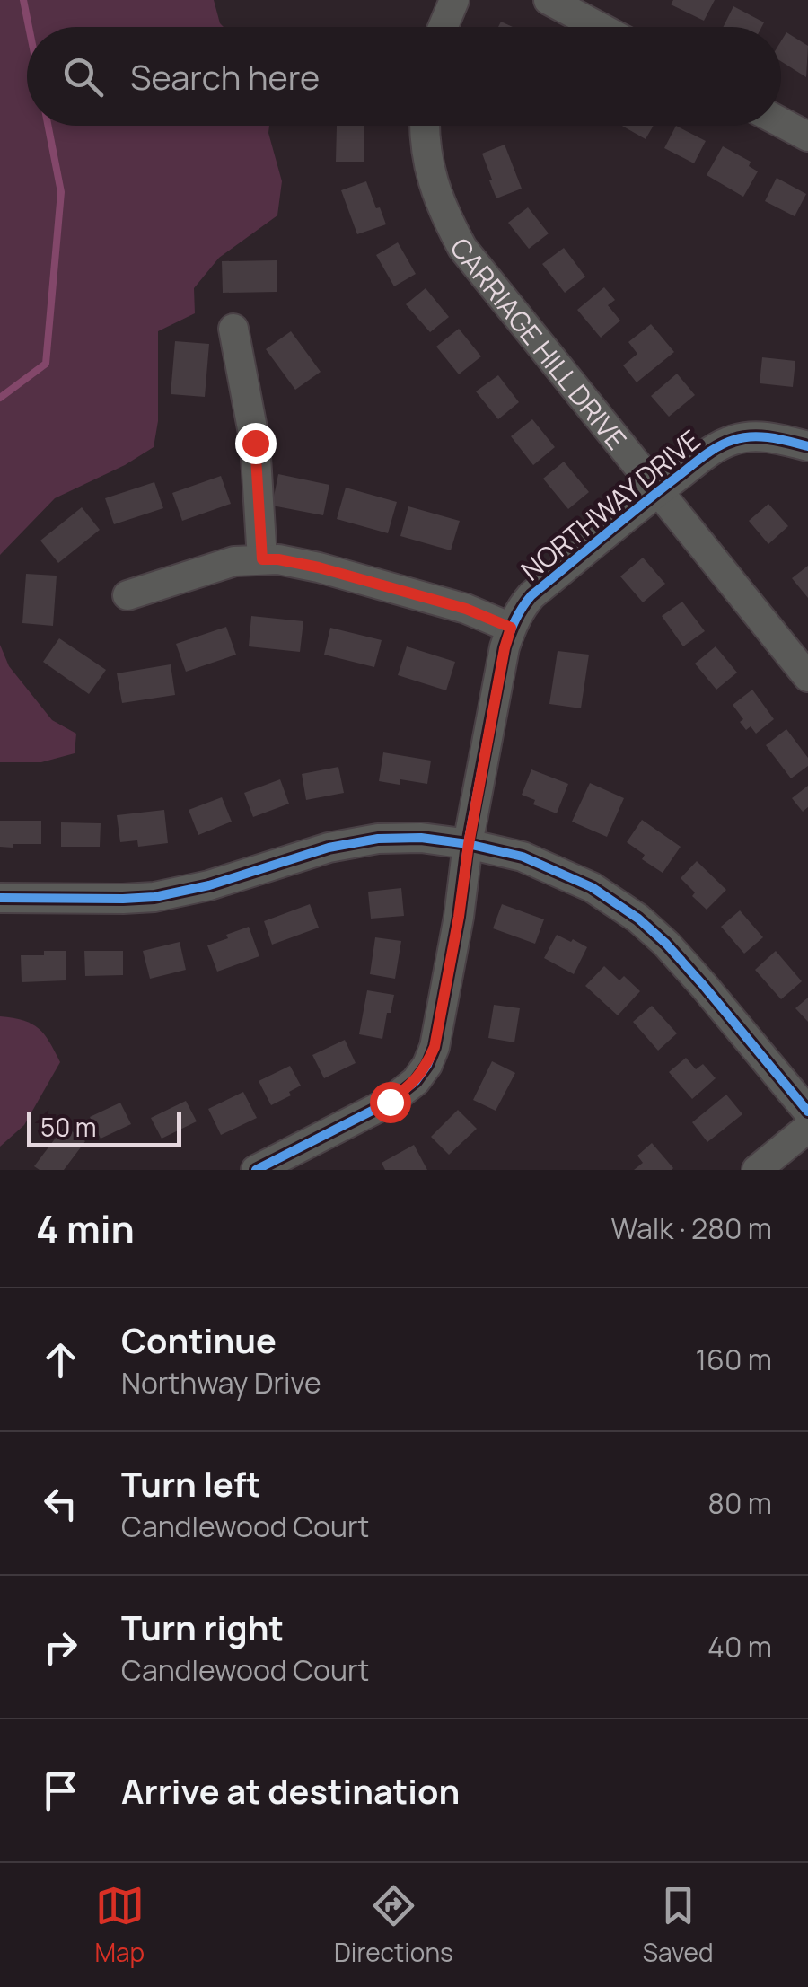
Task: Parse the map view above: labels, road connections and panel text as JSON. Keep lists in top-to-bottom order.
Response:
{
  "streets": {
    "street": ["CARRIAGE HILL DRIVE", "NORTHWAY DRIVE"]
  },
  "crossings": [
    ["CARRIAGE HILL DRIVE", "NORTHWAY DRIVE"]
  ],
  "scale_bar": "50 m",
  "page": {
    "search": "Search here",
    "scale": "50 m",
    "heading": ["4 min", "Walk · 280 m"],
    "list": [
      ["Continue", "Northway Drive", "160 m"],
      ["Turn left", "Candlewood Court", "80 m"],
      ["Turn right", "Candlewood Court", "40 m"],
      "Arrive at destination"
    ],
    "nav": ["Map", "Directions", "Saved"]
  }
}
